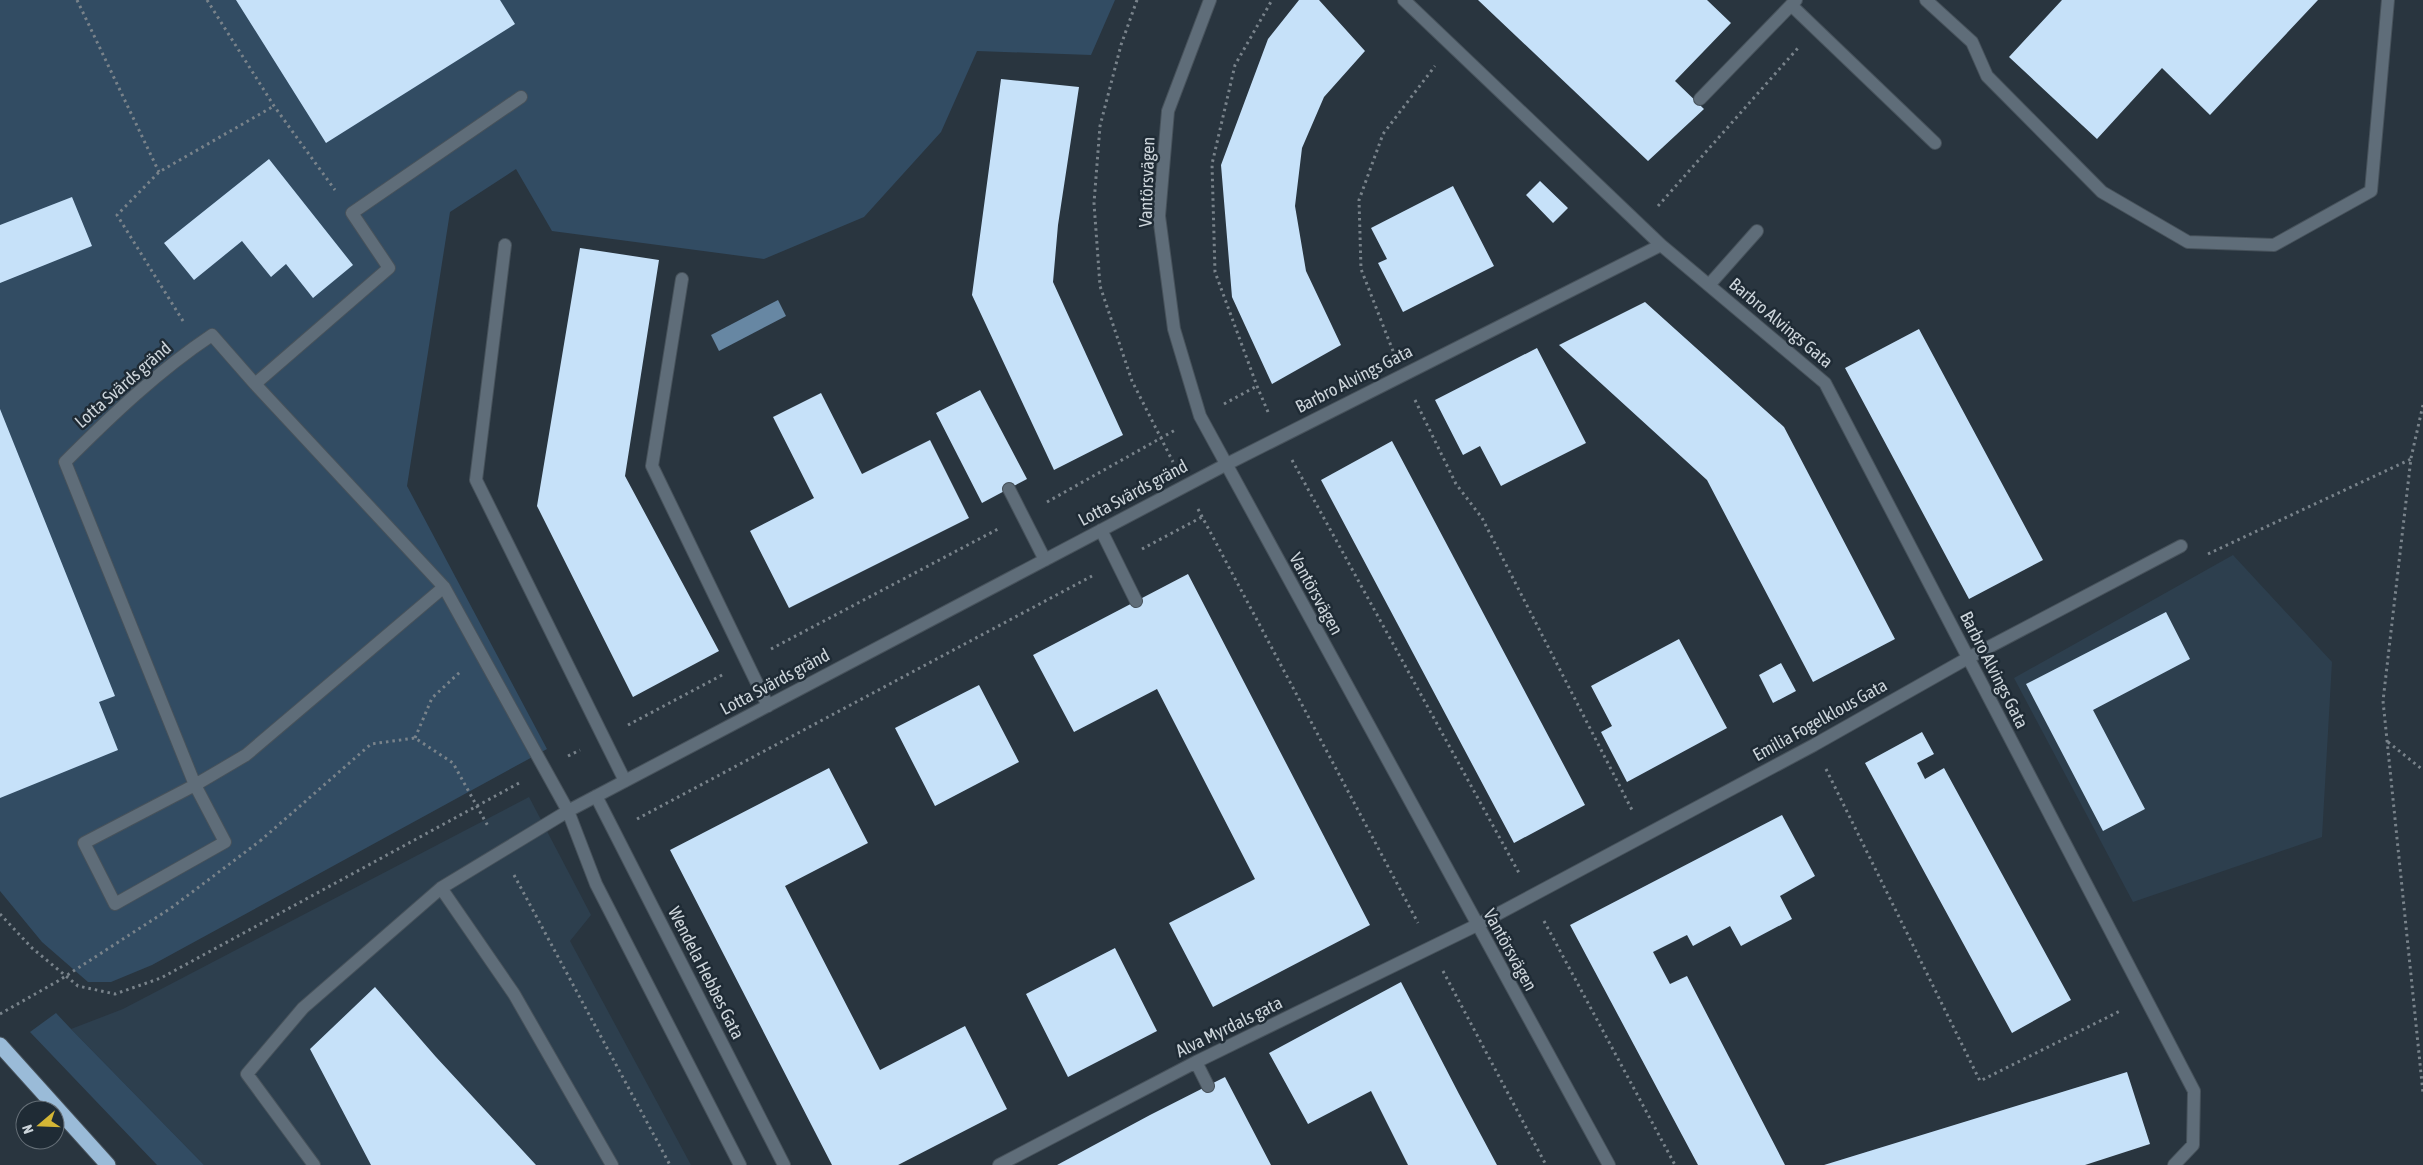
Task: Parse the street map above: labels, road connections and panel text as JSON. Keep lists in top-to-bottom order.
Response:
{
  "streets": {
    "street": [
      "Vantörsvägen",
      "Barbro Alvings Gata",
      "Lotta Svärds gränd",
      "Emilia Fogelklous Gata",
      "Wendela Hebbes Gata",
      "Alva Myrdals gata"
    ]
  },
  "crossings": [
    ["Vantörsvägen", "Barbro Alvings Gata"],
    ["Vantörsvägen", "Lotta Svärds gränd"],
    ["Vantörsvägen", "Emilia Fogelklous Gata"],
    ["Vantörsvägen", "Alva Myrdals gata"],
    ["Barbro Alvings Gata", "Lotta Svärds gränd"],
    ["Barbro Alvings Gata", "Emilia Fogelklous Gata"],
    ["Lotta Svärds gränd", "Wendela Hebbes Gata"],
    ["Emilia Fogelklous Gata", "Alva Myrdals gata"]
  ],
  "north": "left"
}
